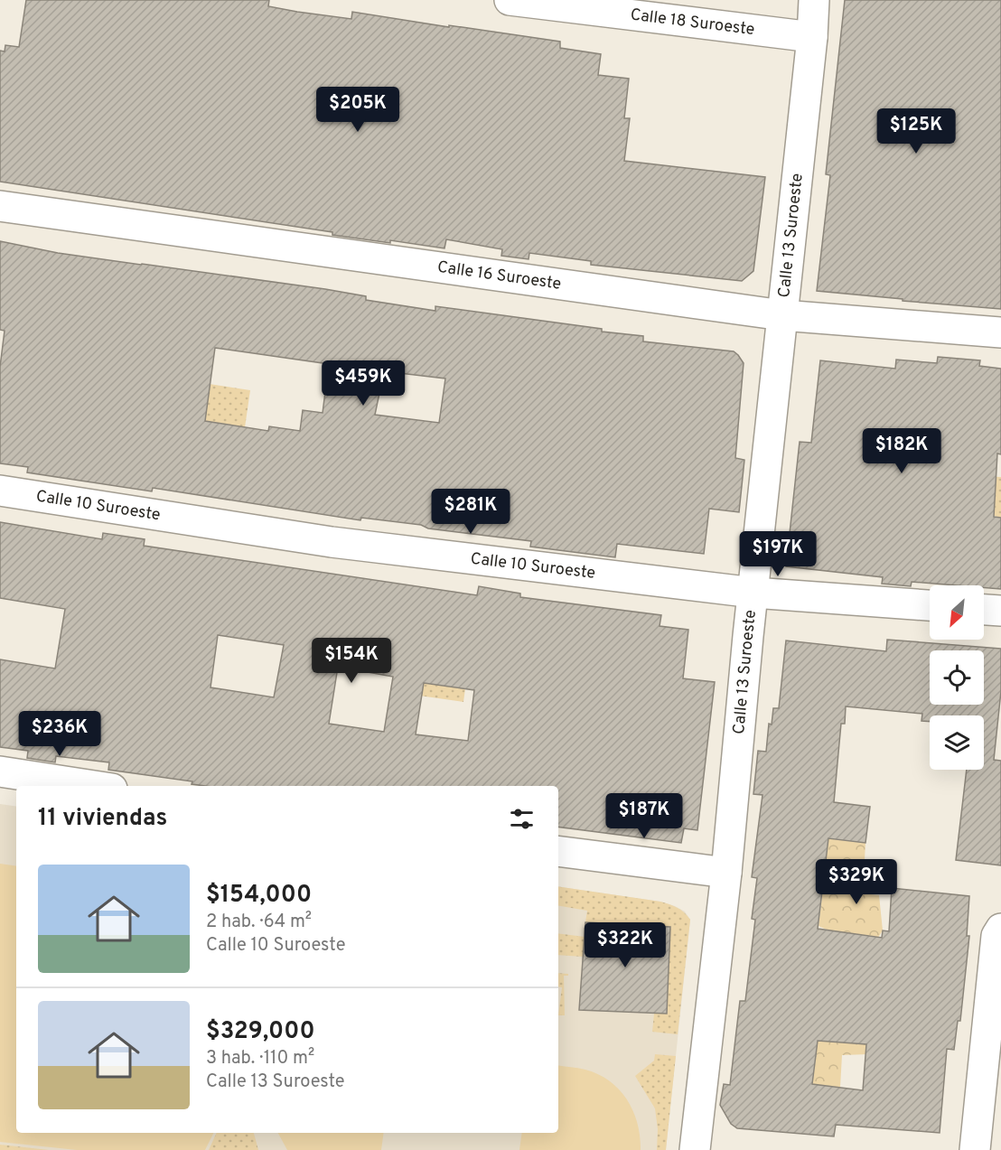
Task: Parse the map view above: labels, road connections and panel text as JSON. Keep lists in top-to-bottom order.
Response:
{
  "streets": {
    "street": [
      "Calle 18 Suroeste",
      "Calle 13 Suroeste",
      "Calle 16 Suroeste",
      "Calle 10 Suroeste"
    ]
  },
  "crossings": [
    ["Calle 18 Suroeste", "Calle 13 Suroeste"],
    ["Calle 13 Suroeste", "Calle 16 Suroeste"],
    ["Calle 13 Suroeste", "Calle 10 Suroeste"]
  ],
  "north": "bottom left",
  "page": {
    "price": [
      "$205K",
      "$125K",
      "$459K",
      "$182K",
      "$281K",
      "$197K",
      "$154K",
      "$236K",
      "$187K",
      "$329K",
      "$322K"
    ],
    "heading": "11 viviendas",
    "list": [
      {
        "name": "$154,000",
        "note": "2 hab. · 64 m² · Calle 10 Suroeste"
      },
      {
        "name": "$329,000",
        "note": "3 hab. · 110 m² · Calle 13 Suroeste"
      }
    ]
  }
}
